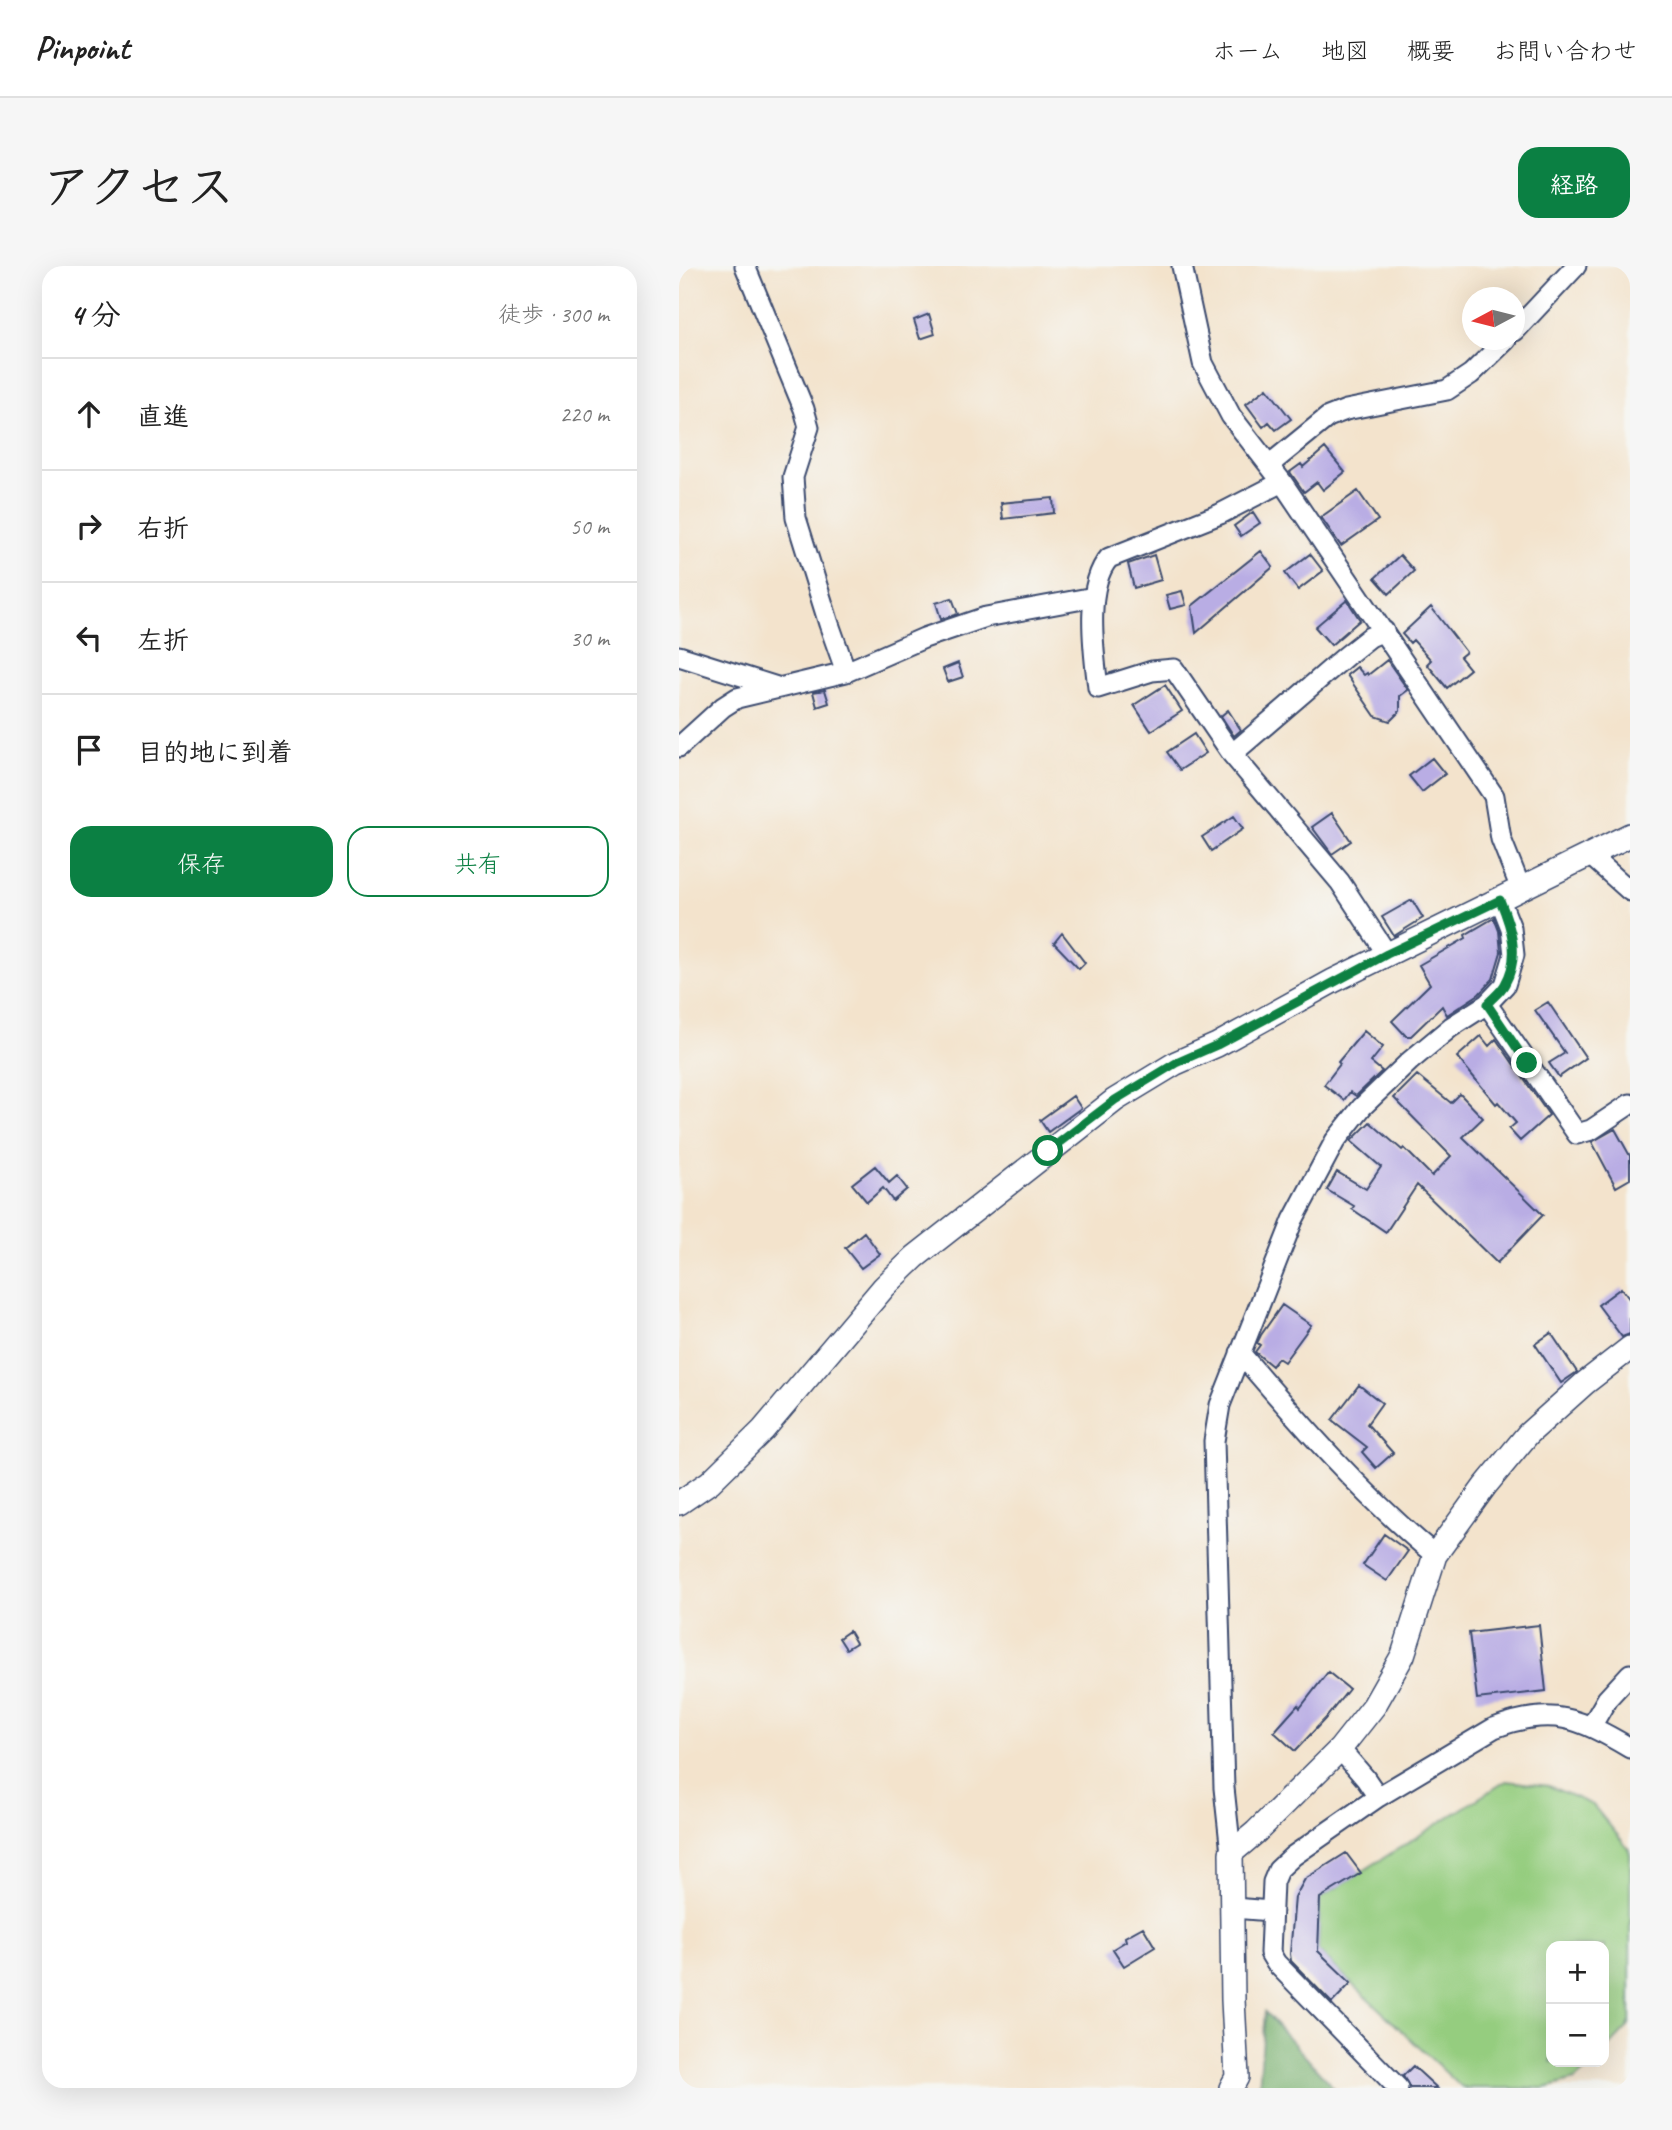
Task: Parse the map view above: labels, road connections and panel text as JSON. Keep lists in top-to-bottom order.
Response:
{
  "north": "left",
  "page": {
    "header": "Pinpoint",
    "nav": [
      "ホーム",
      "地図",
      "概要",
      "お問い合わせ"
    ],
    "title": "アクセス",
    "buttons": [
      "経路",
      ["保存", "共有"]
    ],
    "heading": ["4 分", "徒歩 · 300 m"],
    "list": [
      ["直進", "220 m"],
      ["右折", "50 m"],
      ["左折", "30 m"],
      "目的地に到着"
    ],
    "map_buttons": ["+", "−"]
  }
}
